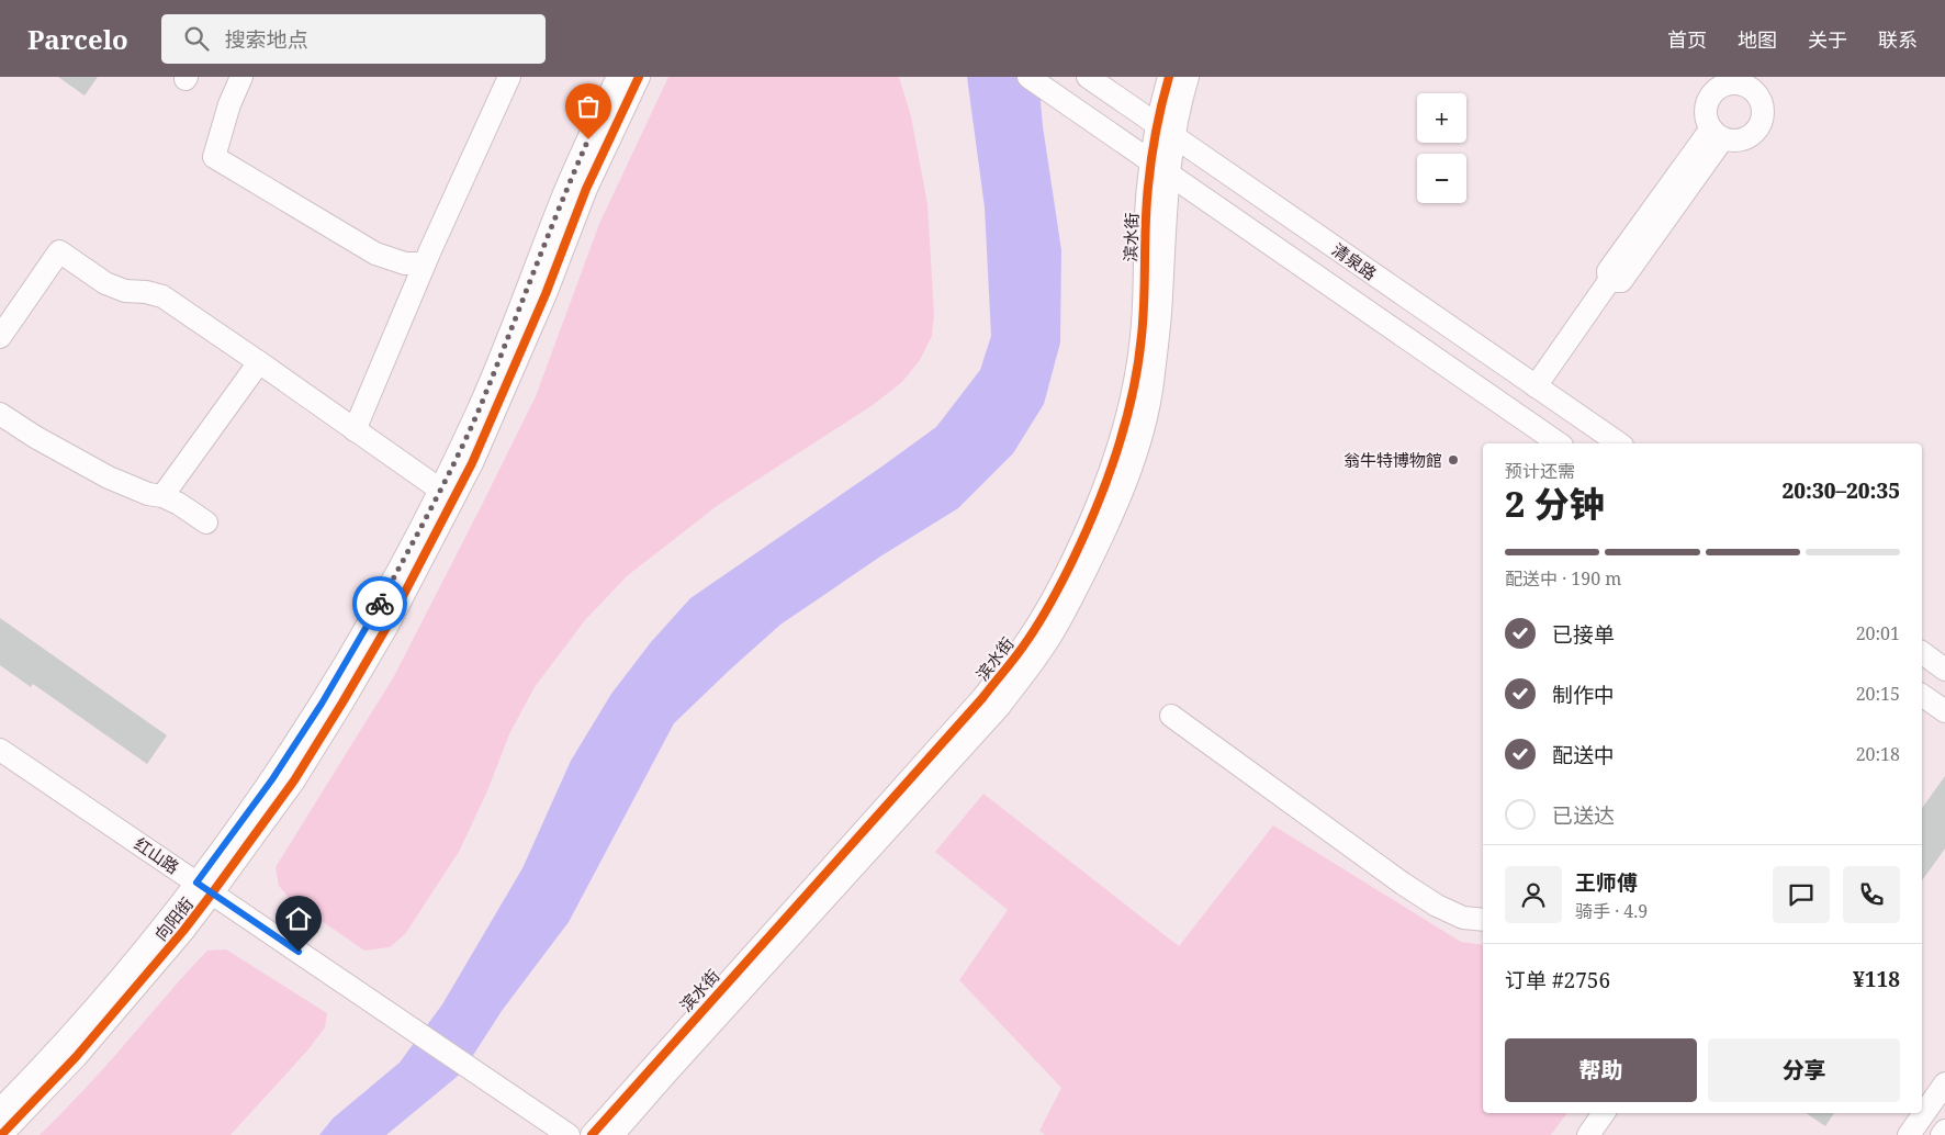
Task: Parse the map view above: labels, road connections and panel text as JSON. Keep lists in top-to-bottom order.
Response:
{
  "streets": {
    "street": [
      "滨水街",
      "清泉路",
      "红山路",
      "向阳街"
    ]
  },
  "crossings": [
    ["滨水街", "清泉路"],
    ["红山路", "向阳街"]
  ],
  "places": ["翁牛特博物館"],
  "page": {
    "header": "Parcelo",
    "search": "搜索地点",
    "nav": [
      "首页",
      "地图",
      "关于",
      "联系"
    ],
    "map_buttons": ["+", "−"],
    "heading": ["2 分钟", "预计还需", "20:30–20:35"],
    "panel": [
      "王师傅",
      "骑手 · 4.9",
      "订单 #2756",
      "¥118"
    ],
    "bar": "配送中 · 190 m",
    "list": [
      ["已接单", "20:01"],
      ["制作中", "20:15"],
      ["配送中", "20:18"],
      "已送达"
    ],
    "buttons": ["帮助", "分享"]
  }
}
